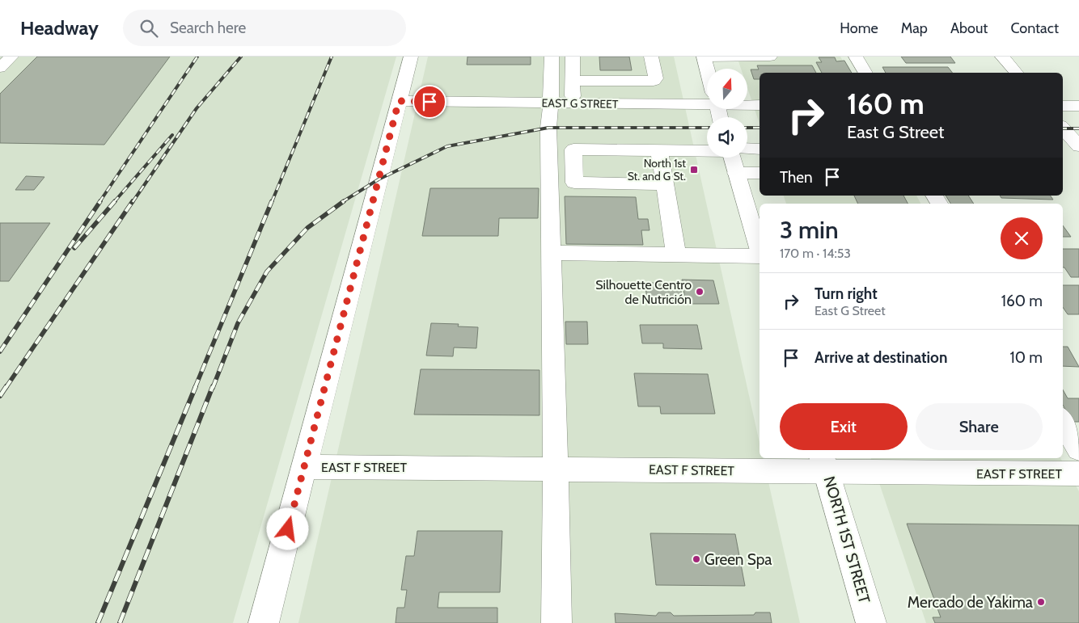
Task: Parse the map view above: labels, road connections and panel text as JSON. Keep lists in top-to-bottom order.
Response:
{
  "streets": {
    "street": ["EAST G STREET", "EAST F STREET", "NORTH 1ST STREET"]
  },
  "crossings": [
    ["EAST F STREET", "NORTH 1ST STREET"]
  ],
  "places": {
    "transit": ["North 1st St. and G St."],
    "other": ["Silhouette Centro de Nutrición", "Green Spa", "Mercado de Yakima"]
  },
  "north": "top",
  "page": {
    "header": "Headway",
    "search": "Search here",
    "nav": [
      "Home",
      "Map",
      "About",
      "Contact"
    ],
    "turn": ["160 m", "East G Street"],
    "then": "Then",
    "heading": ["3 min", "170 m · 14:53"],
    "list": [
      {
        "name": "Turn right",
        "note": "East G Street",
        "value": "160 m"
      },
      {
        "name": "Arrive at destination",
        "value": "10 m"
      }
    ],
    "buttons": ["Exit", "Share"]
  }
}
